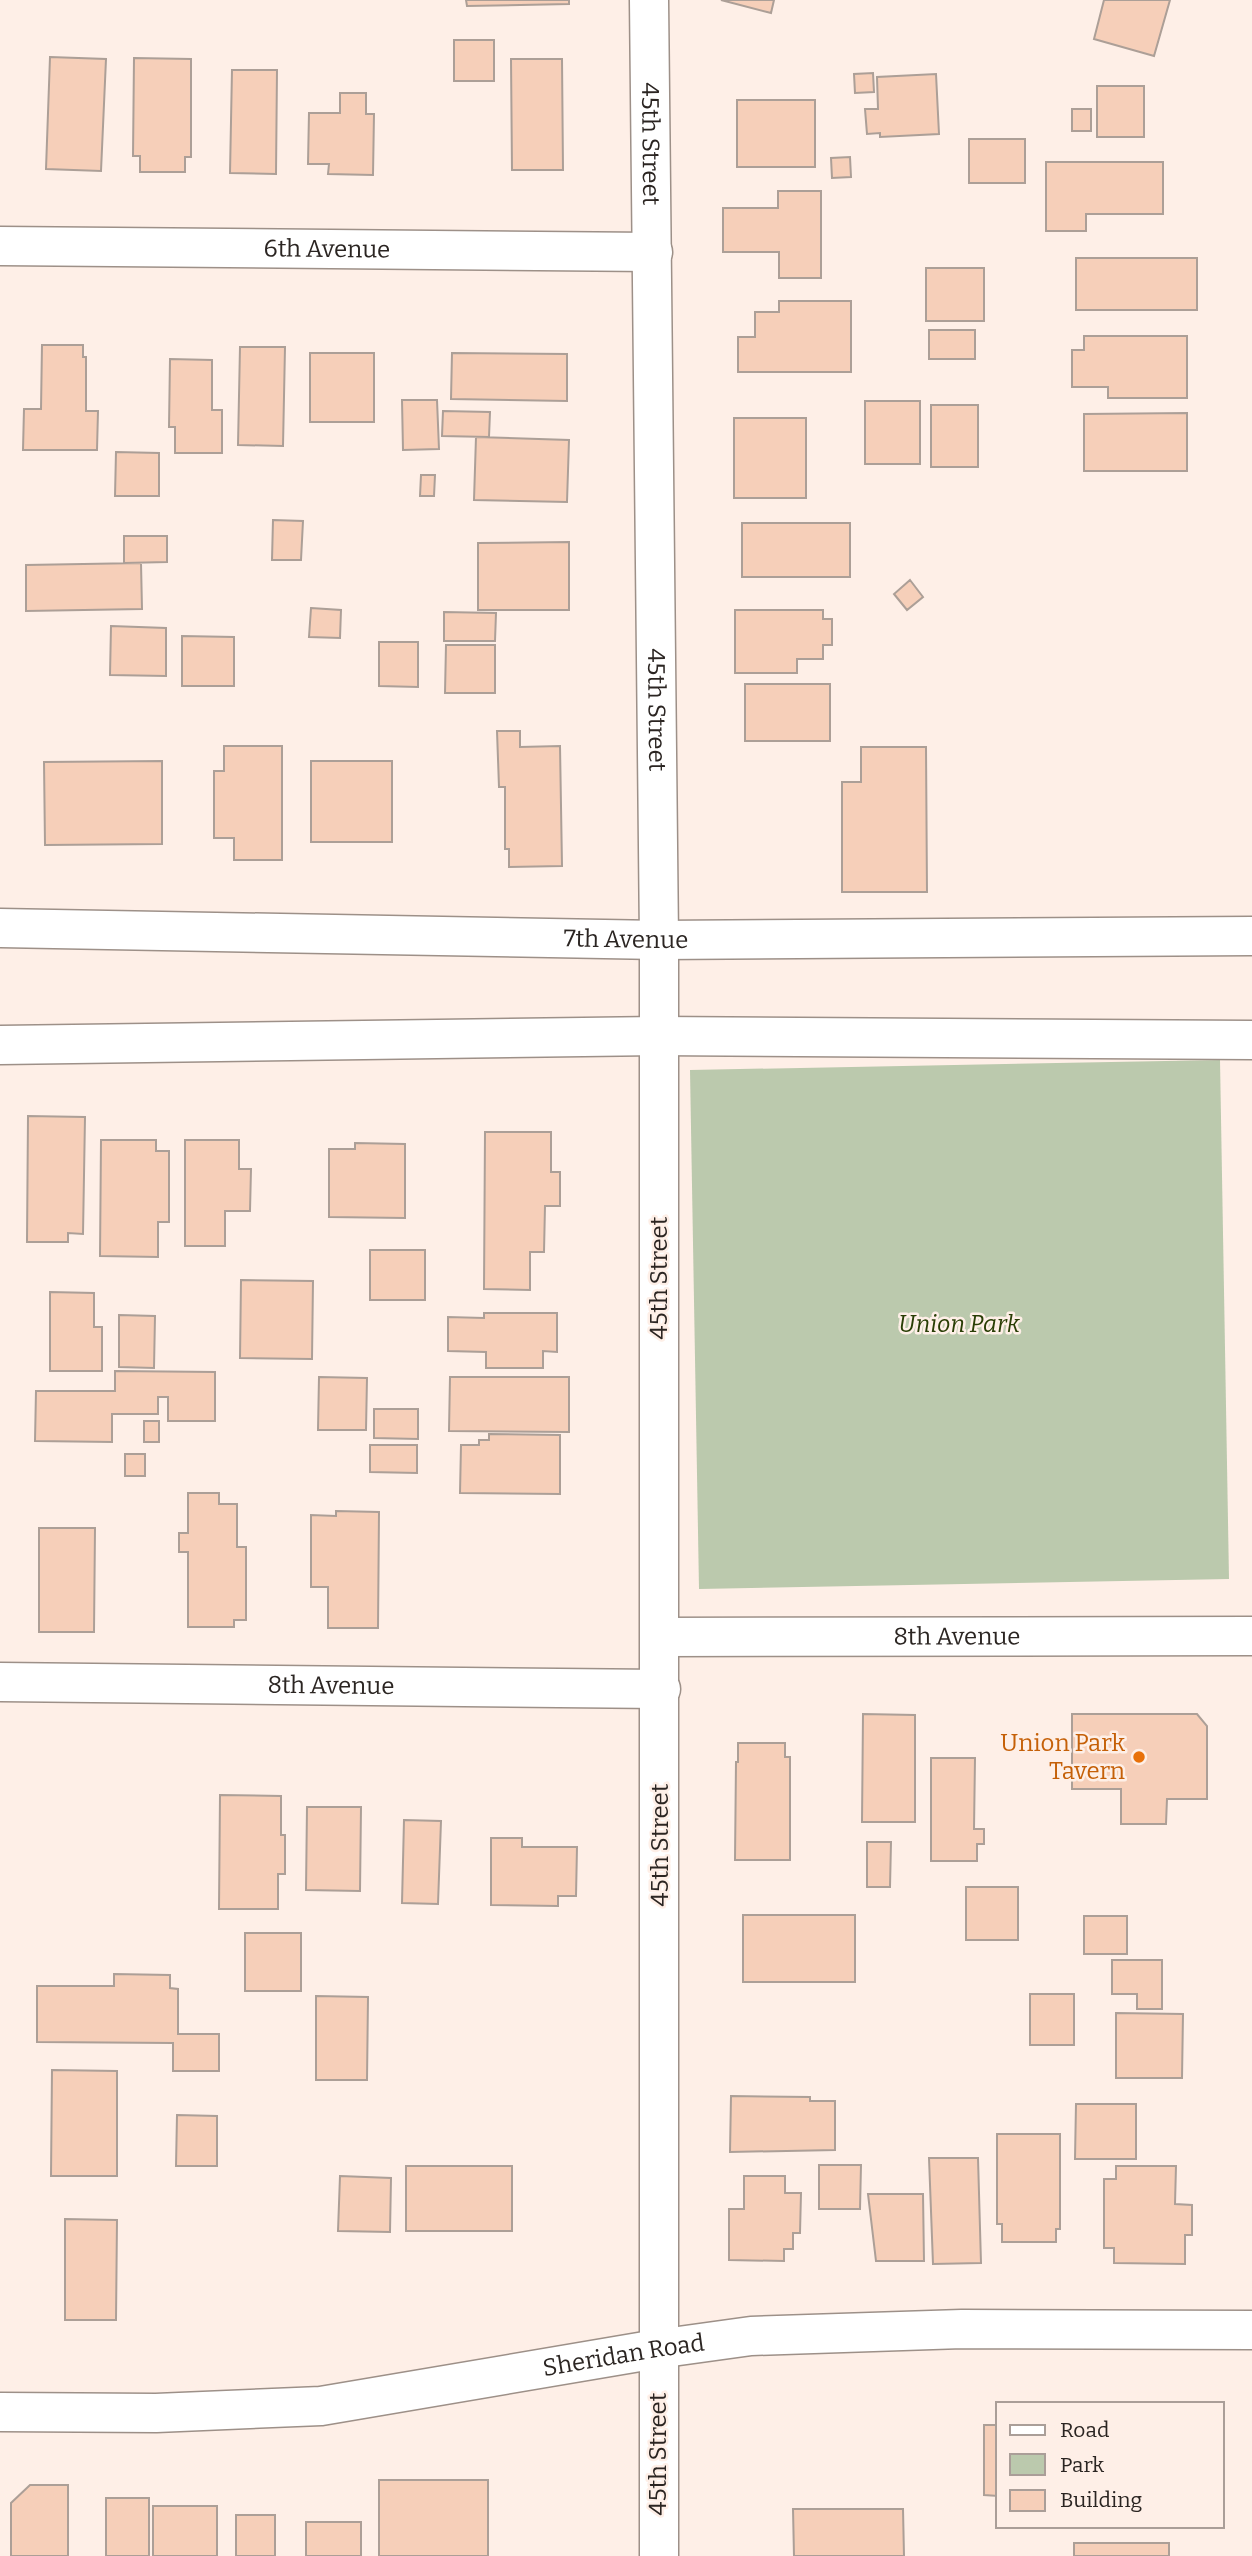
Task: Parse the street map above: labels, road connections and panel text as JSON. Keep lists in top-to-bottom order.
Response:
{
  "streets": {
    "street": [
      "45th Street",
      "6th Avenue",
      "7th Avenue",
      "8th Avenue",
      "Sheridan Road"
    ]
  },
  "crossings": [
    ["45th Street", "6th Avenue"],
    ["45th Street", "7th Avenue"],
    ["45th Street", "8th Avenue"],
    ["45th Street", "Sheridan Road"]
  ],
  "parks": ["Union Park"],
  "places": ["Union Park Tavern"],
  "legend": ["Road", "Park", "Building"]
}
